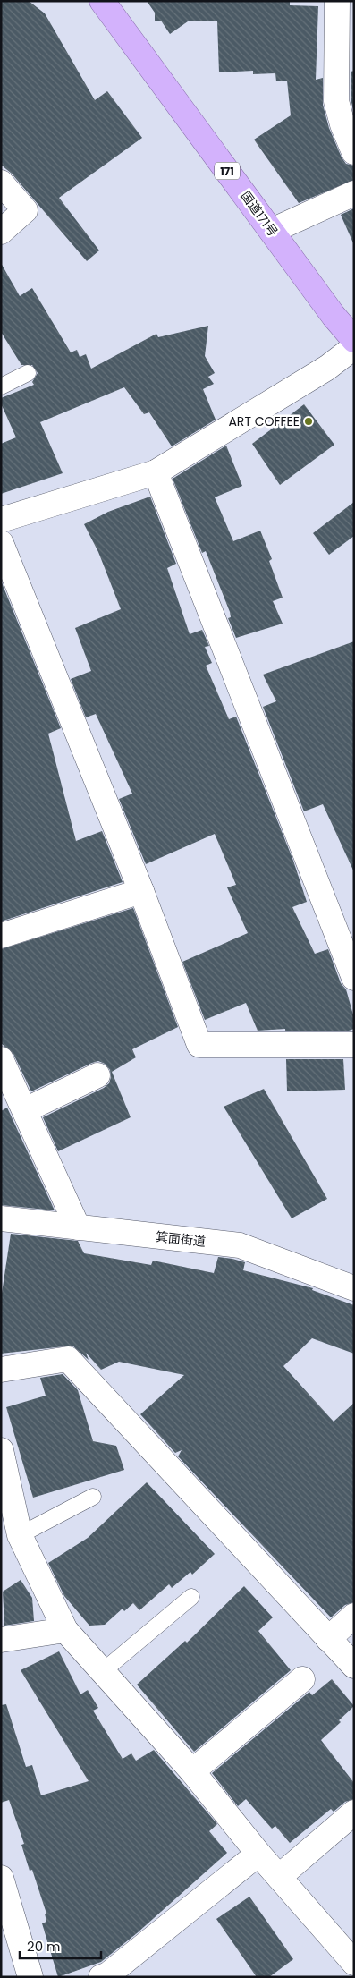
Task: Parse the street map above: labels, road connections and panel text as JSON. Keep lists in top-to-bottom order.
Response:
{
  "streets": {
    "highway": ["171", "国道171号"],
    "street": ["箕面街道"]
  },
  "places": ["ART COFFEE"],
  "scale_bar": "20 m"
}
